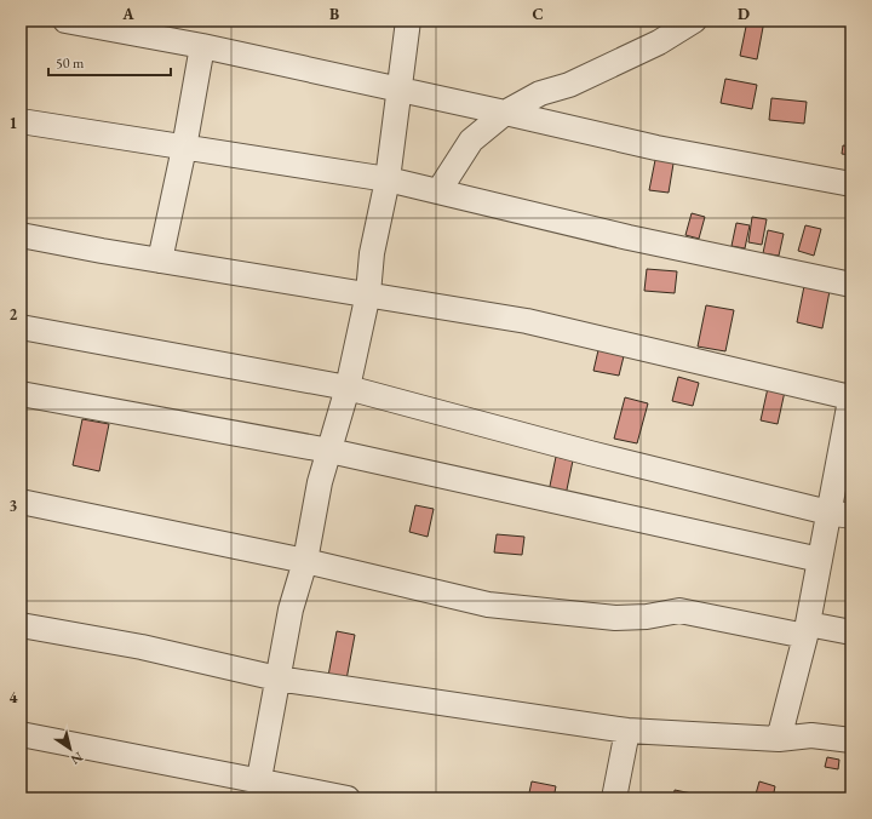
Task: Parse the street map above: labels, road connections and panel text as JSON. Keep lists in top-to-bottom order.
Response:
{
  "scale_bar": "50 m",
  "north": "bottom right",
  "grid": {
    "columns": [
      "A",
      "B",
      "C",
      "D"
    ],
    "rows": [
      "1",
      "2",
      "3",
      "4"
    ]
  }
}
